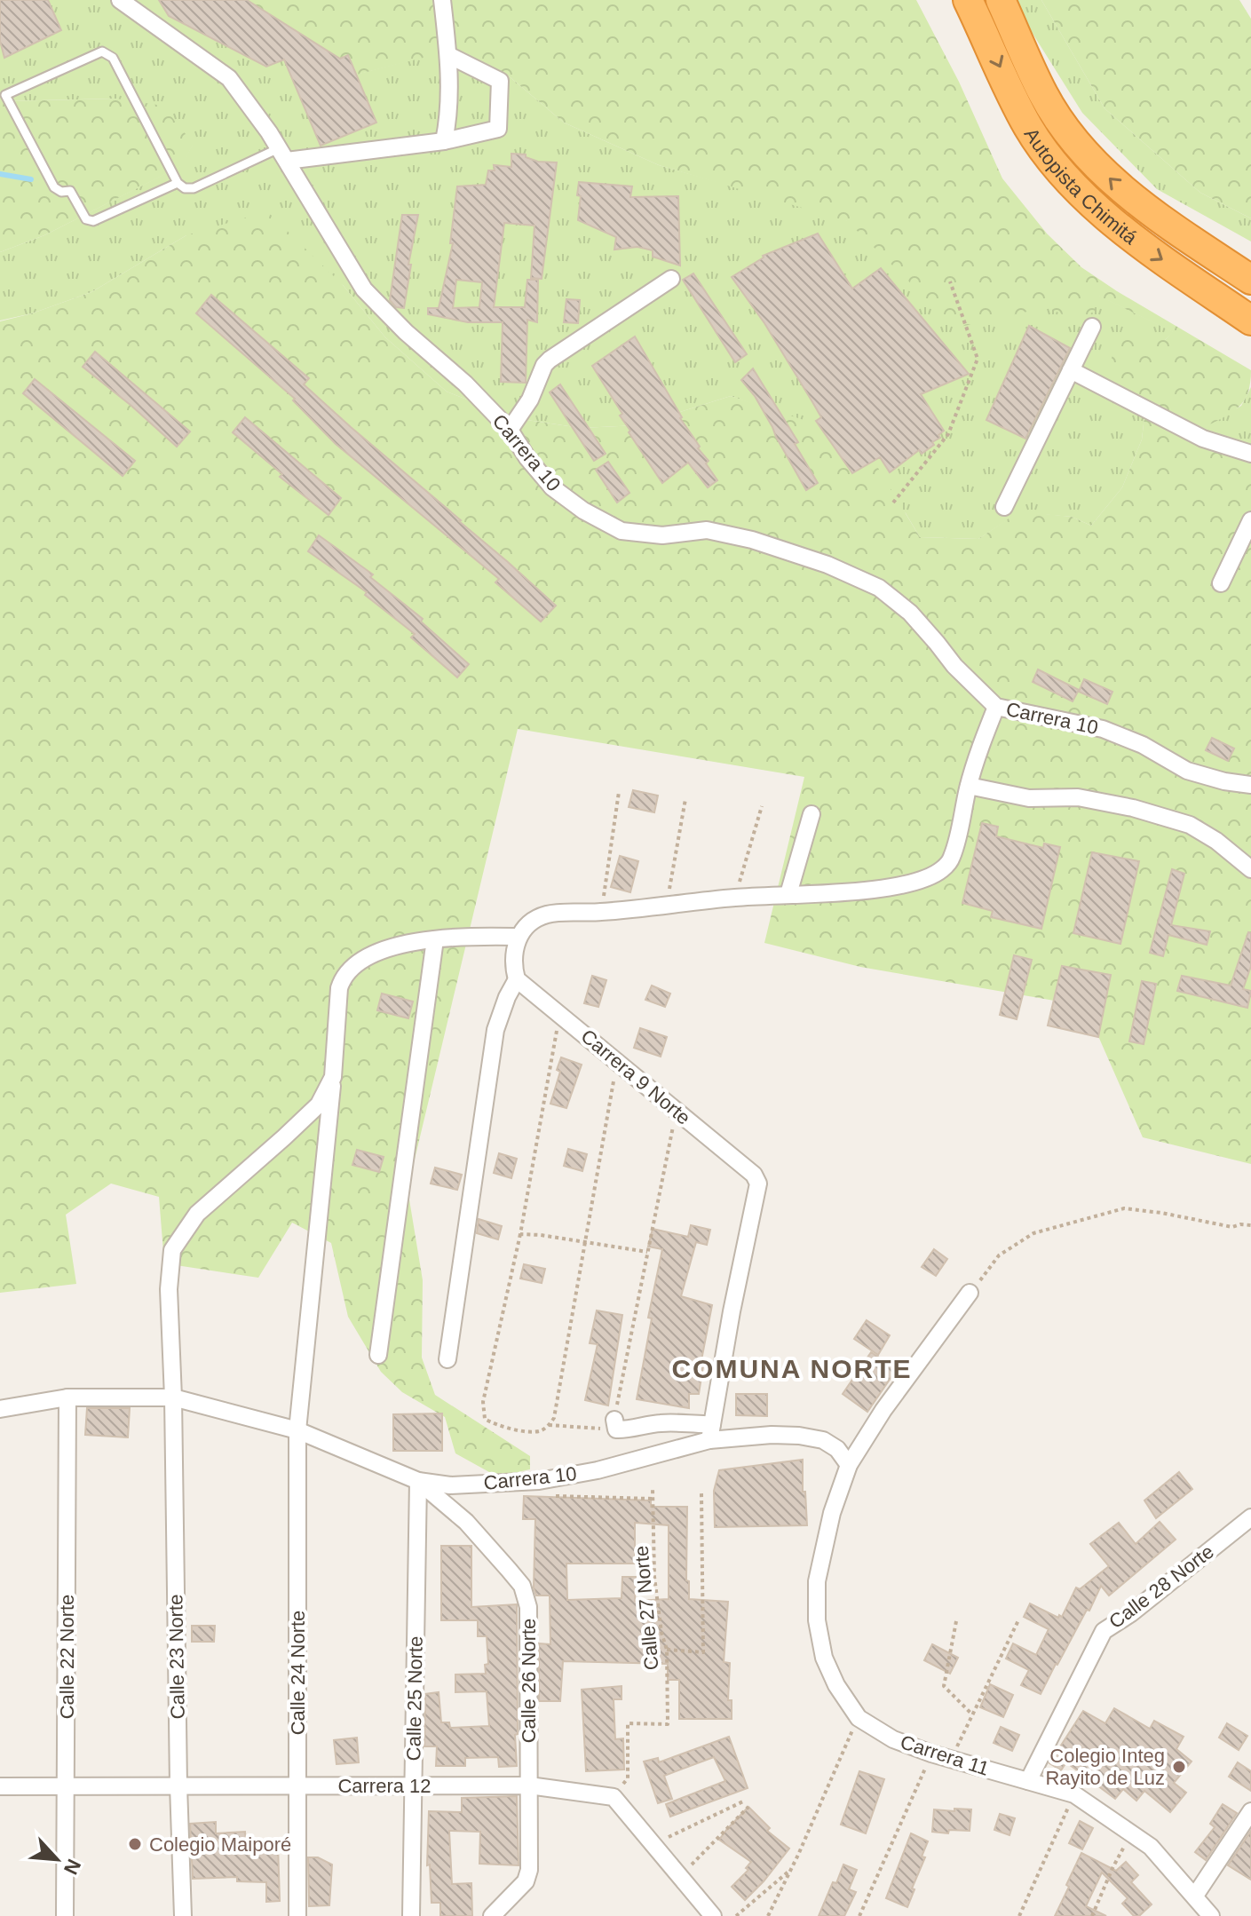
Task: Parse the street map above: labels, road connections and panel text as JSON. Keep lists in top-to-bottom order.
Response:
{
  "streets": {
    "highway": ["Autopista Chimitá"],
    "street": [
      "Carrera 10",
      "Carrera 9 Norte",
      "Calle 28 Norte",
      "Calle 22 Norte",
      "Calle 23 Norte",
      "Calle 24 Norte",
      "Calle 26 Norte",
      "Calle 25 Norte",
      "Carrera 11",
      "Carrera 12"
    ],
    "path": ["Calle 27 Norte"]
  },
  "crossings": [
    ["Carrera 10", "Carrera 9 Norte"],
    ["Carrera 10", "Calle 22 Norte"],
    ["Carrera 10", "Calle 23 Norte"],
    ["Carrera 10", "Calle 24 Norte"],
    ["Carrera 10", "Calle 26 Norte"],
    ["Carrera 10", "Calle 25 Norte"],
    ["Carrera 10", "Carrera 11"],
    ["Calle 28 Norte", "Carrera 11"],
    ["Calle 27 Norte", "Carrera 12"],
    ["Calle 22 Norte", "Carrera 12"],
    ["Calle 23 Norte", "Calle 24 Norte"],
    ["Calle 23 Norte", "Carrera 12"],
    ["Calle 24 Norte", "Carrera 12"],
    ["Calle 26 Norte", "Calle 25 Norte"],
    ["Calle 26 Norte", "Carrera 12"],
    ["Calle 25 Norte", "Carrera 12"]
  ],
  "districts": ["COMUNA NORTE"],
  "places": ["Colegio Integ Rayito de Luz", "Colegio Maiporé"],
  "north": "bottom right"
}
